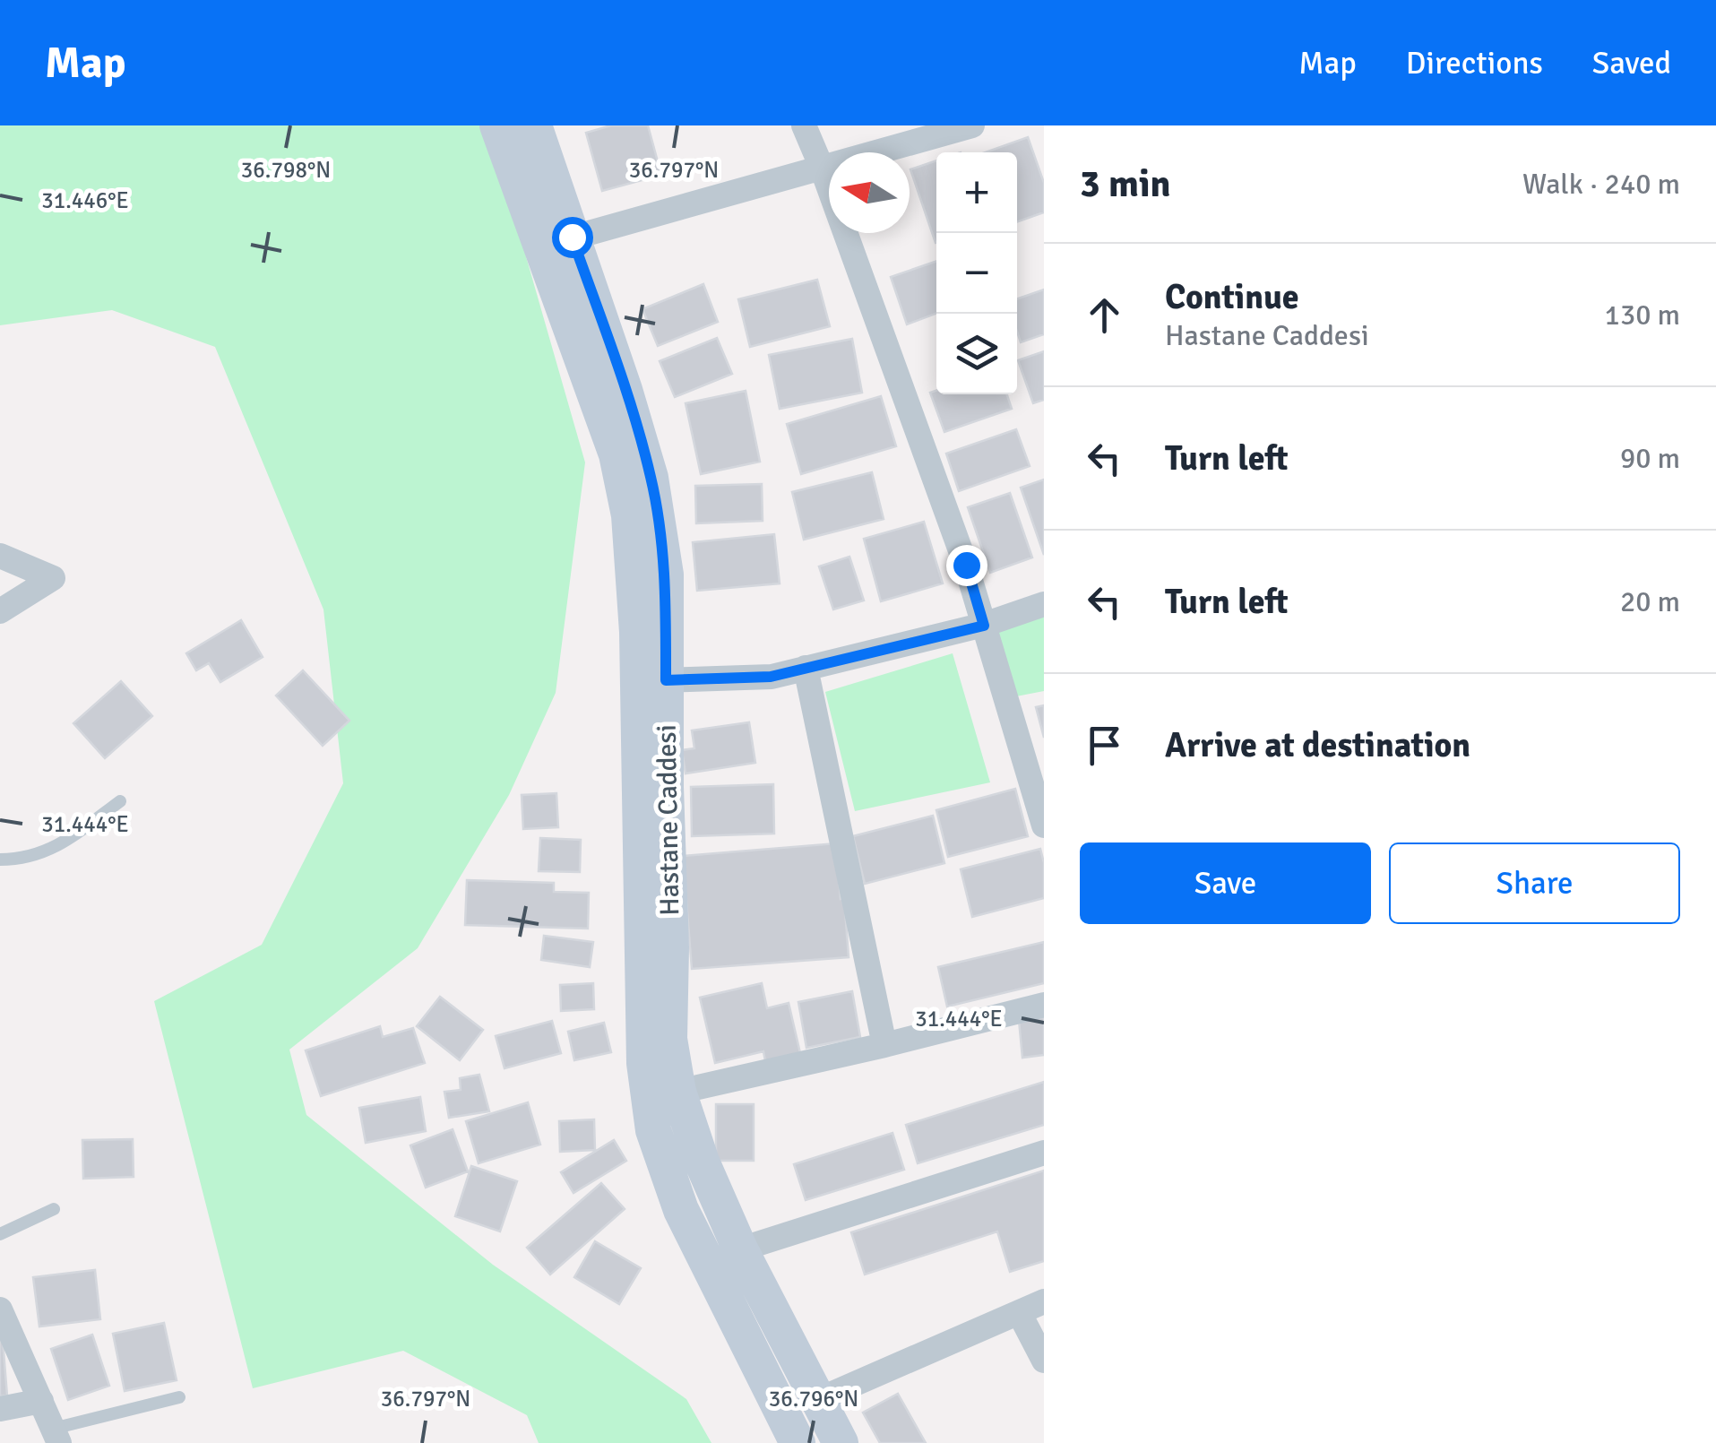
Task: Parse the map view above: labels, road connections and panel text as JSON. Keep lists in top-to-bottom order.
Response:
{
  "streets": {
    "main road": ["Hastane Caddesi"]
  },
  "north": "left",
  "page": {
    "header": "Map",
    "nav": ["Map", "Directions", "Saved"],
    "heading": ["3 min", "Walk · 240 m"],
    "map_buttons": ["+", "−"],
    "list": [
      ["Continue", "Hastane Caddesi", "130 m"],
      ["Turn left", "90 m"],
      ["Turn left", "20 m"],
      "Arrive at destination"
    ],
    "buttons": ["Save", "Share"]
  },
  "coordinates": [
    "36.798°N",
    "36.797°N",
    "31.446°E",
    "31.444°E",
    "36.796°N"
  ]
}
